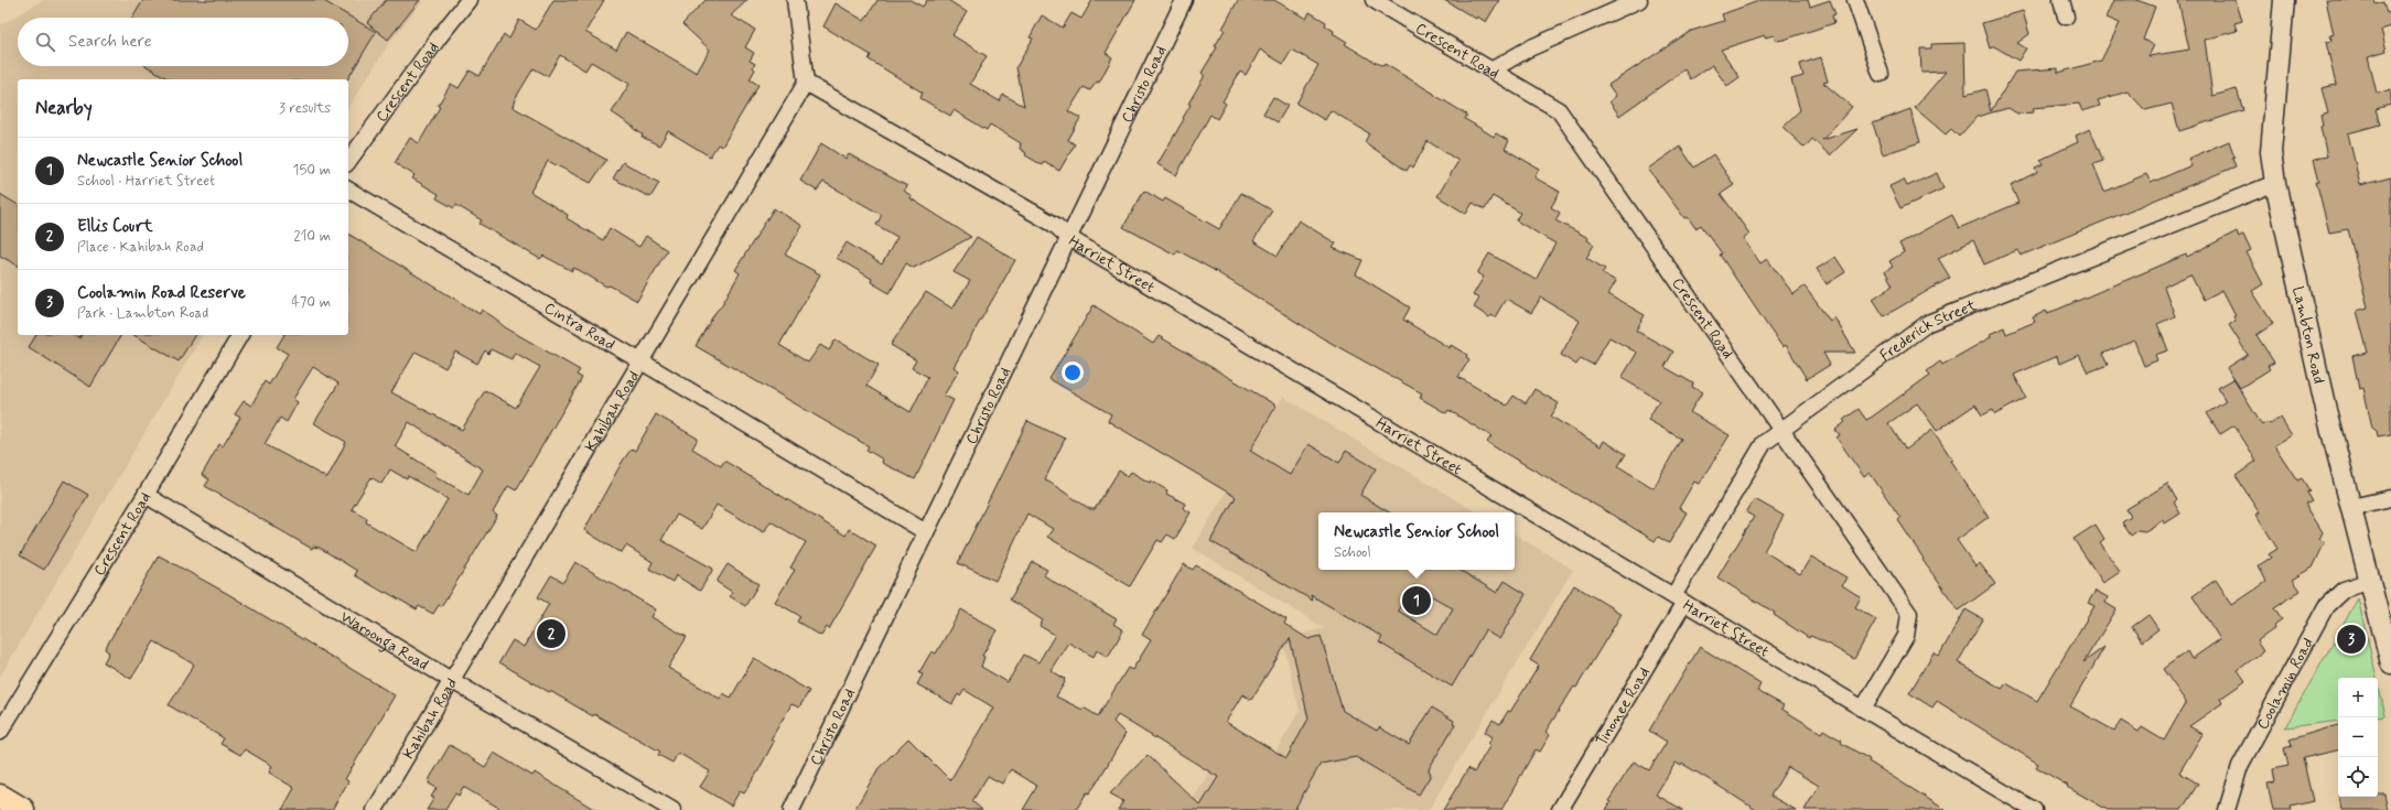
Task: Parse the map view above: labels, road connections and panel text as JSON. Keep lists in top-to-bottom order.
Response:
{
  "streets": {
    "street": [
      "Crescent Road",
      "Christo Road",
      "Harriet Street",
      "Cintra Road",
      "Frederick Street",
      "Lambton Road",
      "Kahibah Road",
      "Waroonga Road",
      "Coolamin Road",
      "Tinonee Road"
    ]
  },
  "crossings": [
    ["Crescent Road", "Harriet Street"],
    ["Crescent Road", "Frederick Street"],
    ["Crescent Road", "Waroonga Road"],
    ["Christo Road", "Harriet Street"],
    ["Christo Road", "Cintra Road"],
    ["Harriet Street", "Frederick Street"],
    ["Harriet Street", "Kahibah Road"],
    ["Harriet Street", "Tinonee Road"],
    ["Cintra Road", "Kahibah Road"],
    ["Frederick Street", "Lambton Road"],
    ["Frederick Street", "Tinonee Road"],
    ["Lambton Road", "Coolamin Road"],
    ["Kahibah Road", "Waroonga Road"]
  ],
  "page": {
    "search": "Search here",
    "heading": ["Nearby", "3 results"],
    "list": [
      {
        "mark": "1",
        "name": "Newcastle Senior School",
        "note": "School · Harriet Street",
        "value": "150 m"
      },
      {
        "mark": "2",
        "name": "Ellis Court",
        "note": "Place · Kahibah Road",
        "value": "210 m"
      },
      {
        "mark": "3",
        "name": "Coolamin Road Reserve",
        "note": "Park · Lambton Road",
        "value": "470 m"
      }
    ],
    "popup": ["Newcastle Senior School", "School"],
    "pins": ["1", "2", "3"],
    "map_buttons": ["+", "−"]
  }
}
